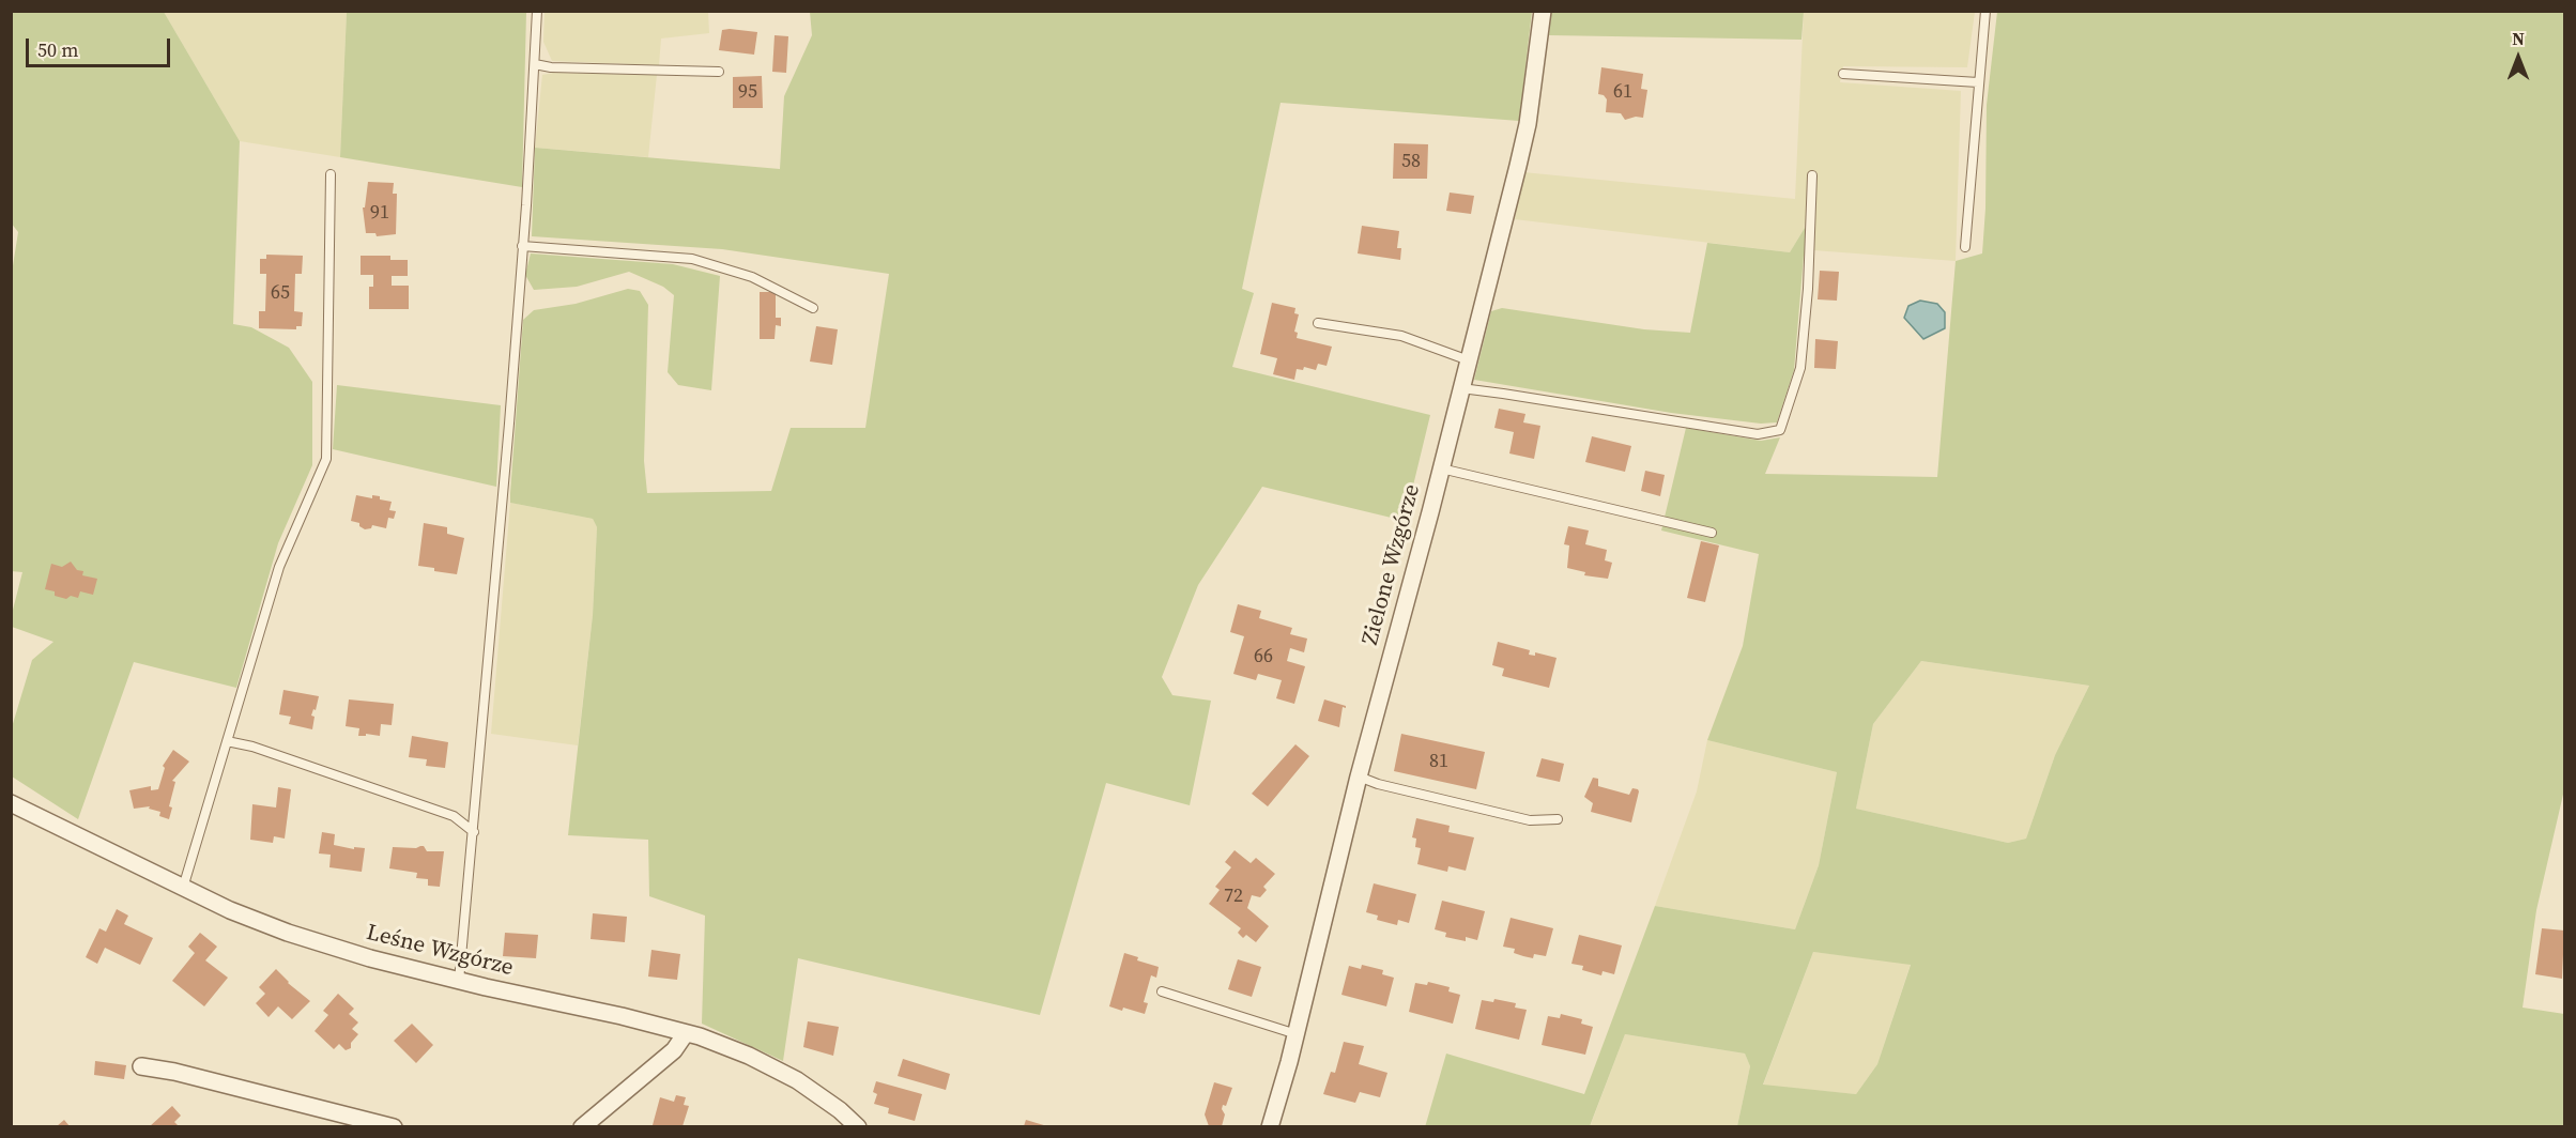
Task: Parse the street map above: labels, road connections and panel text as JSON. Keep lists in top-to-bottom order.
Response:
{
  "streets": {
    "street": ["Zielone Wzgórze", "Leśne Wzgórze"]
  },
  "house_numbers": [
    "95",
    "61",
    "58",
    "91",
    "65",
    "66",
    "81",
    "72"
  ],
  "scale_bar": "50 m",
  "north": "top"
}
